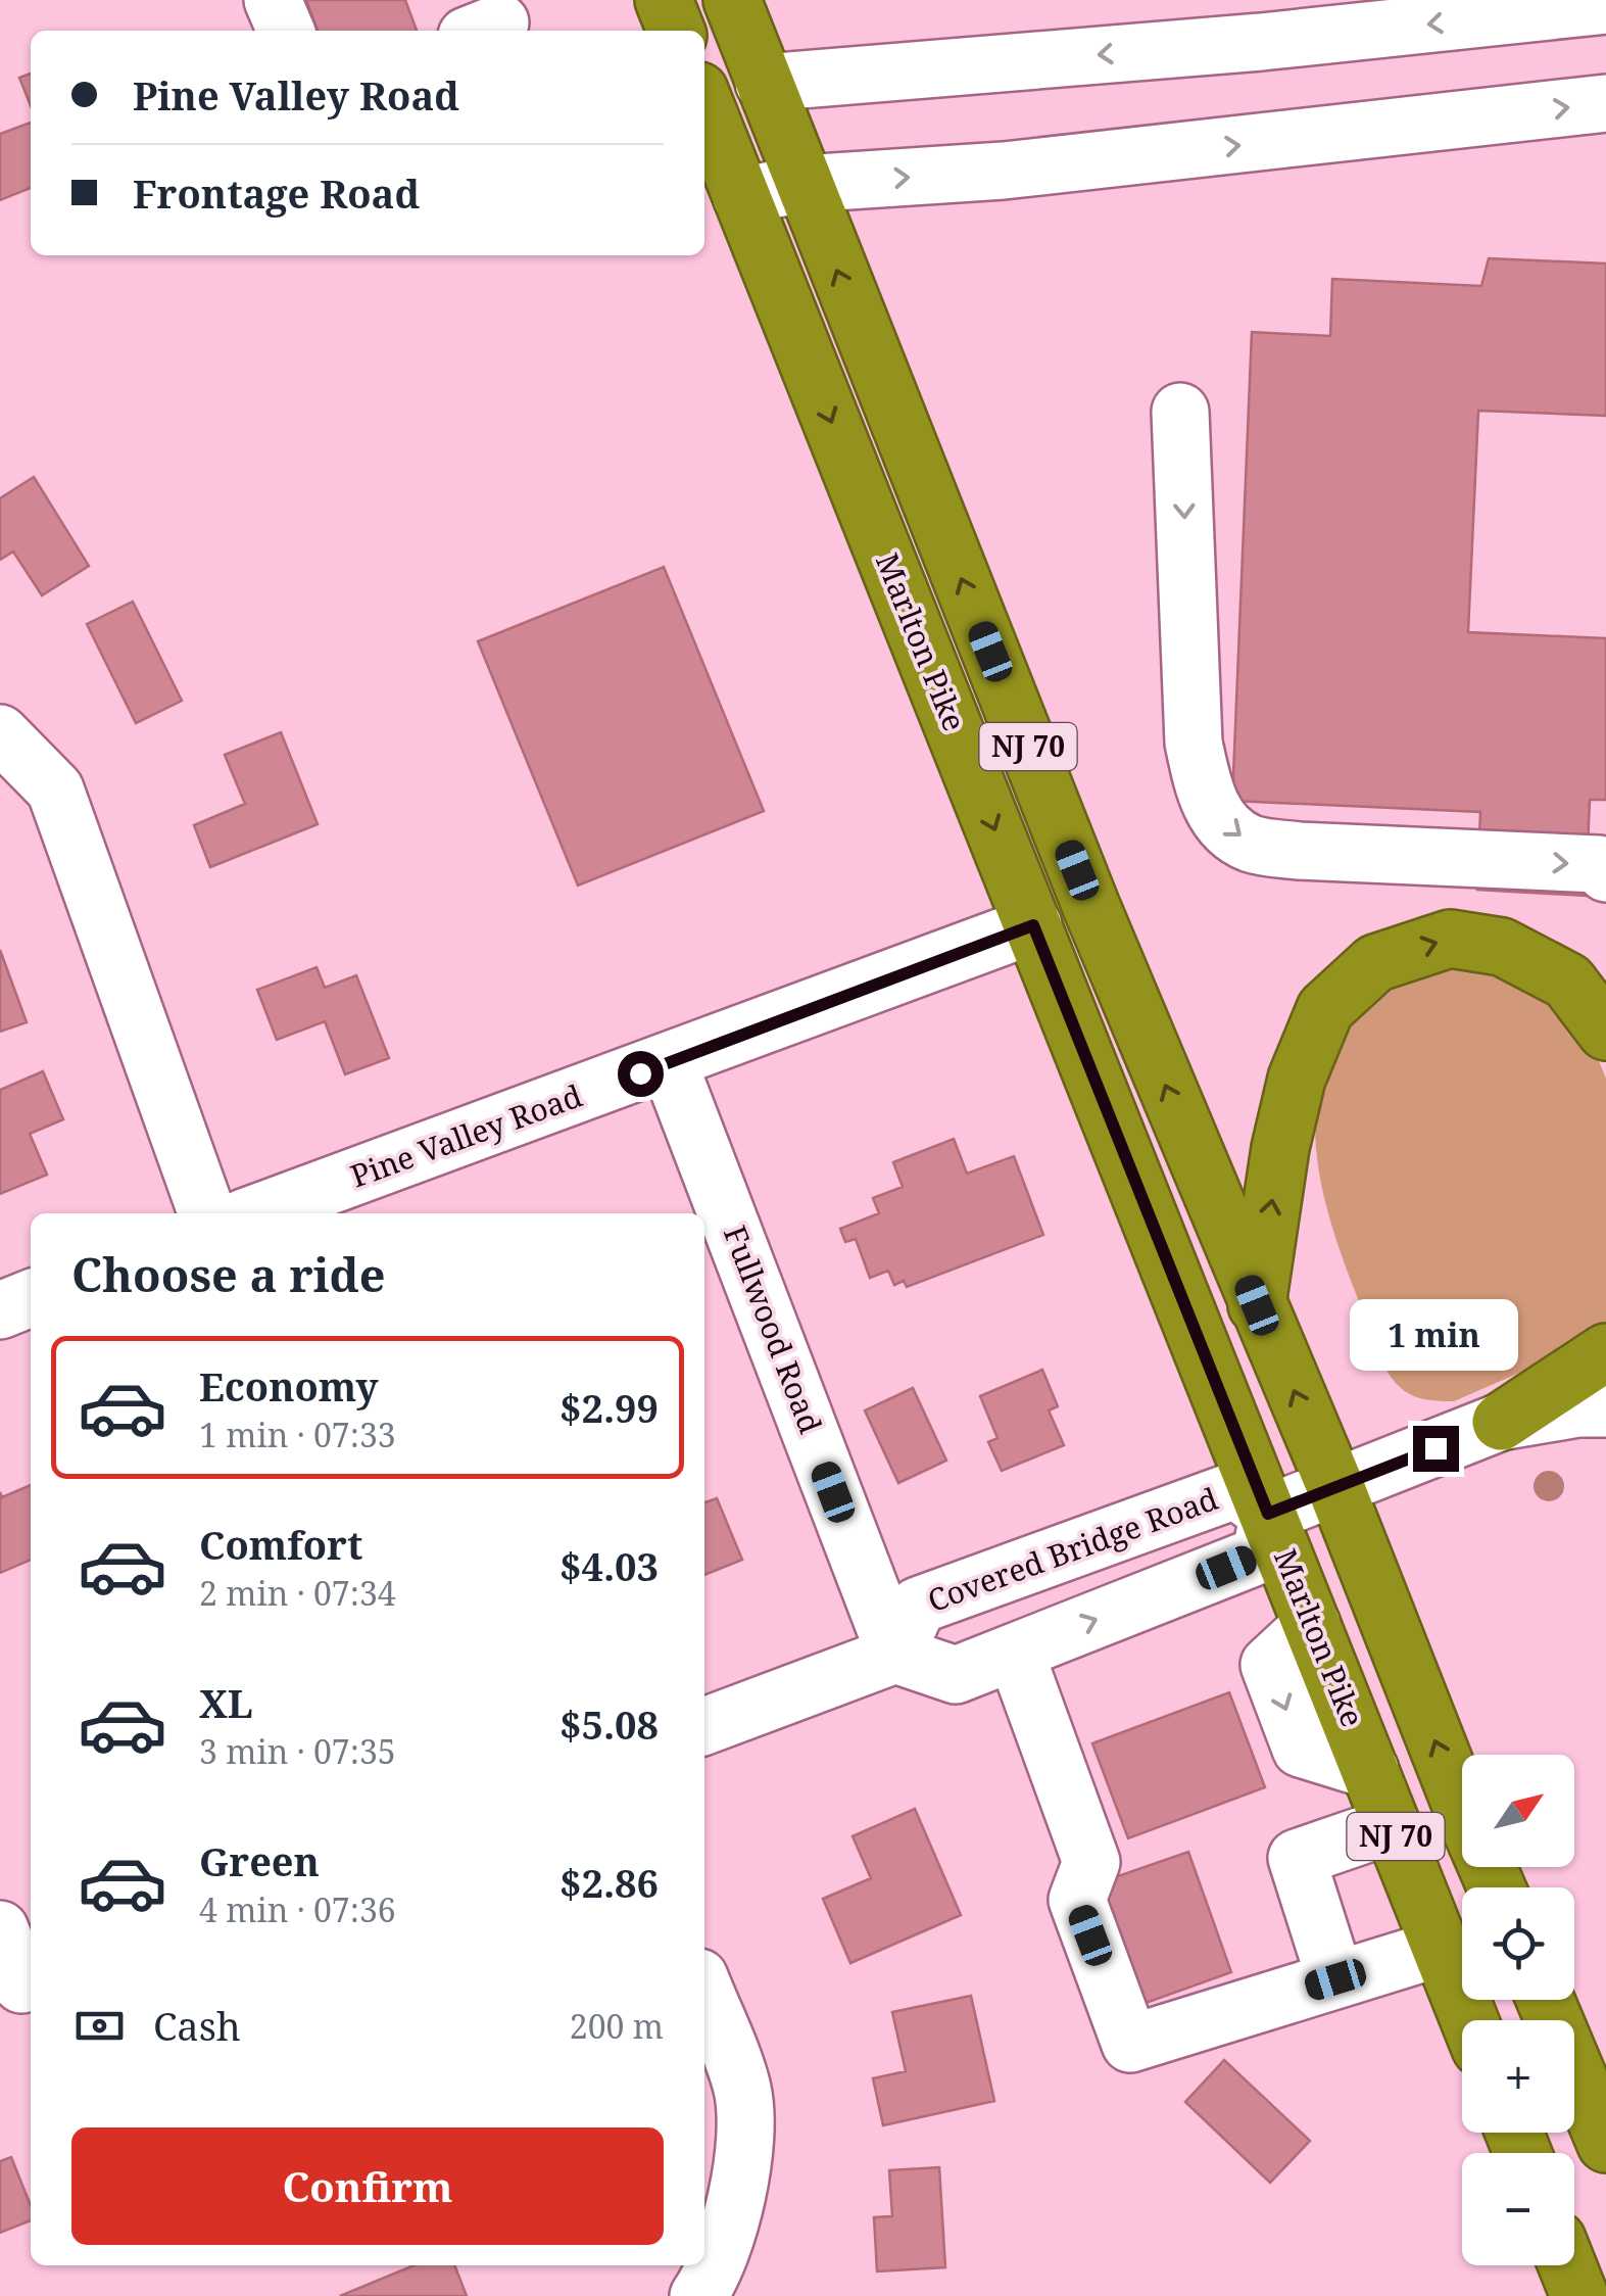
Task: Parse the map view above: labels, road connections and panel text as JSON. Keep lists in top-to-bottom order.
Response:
{
  "streets": {
    "highway": ["Marlton Pike", "NJ 70"],
    "street": ["Pine Valley Road", "Fullwood Road", "Covered Bridge Road"]
  },
  "crossings": [
    ["Marlton Pike", "Pine Valley Road"],
    ["Marlton Pike", "Covered Bridge Road"],
    ["Pine Valley Road", "Fullwood Road"],
    ["Fullwood Road", "Covered Bridge Road"]
  ],
  "north": "top right",
  "page": {
    "banner": ["Pine Valley Road", "Frontage Road"],
    "heading": "Choose a ride",
    "bubble": "1 min",
    "list": [
      {
        "name": "Economy",
        "note": "1 min · 07:33",
        "value": "$2.99"
      },
      {
        "name": "Comfort",
        "note": "2 min · 07:34",
        "value": "$4.03"
      },
      {
        "name": "XL",
        "note": "3 min · 07:35",
        "value": "$5.08"
      },
      {
        "name": "Green",
        "note": "4 min · 07:36",
        "value": "$2.86"
      }
    ],
    "map_buttons": ["+", "−"],
    "pay": ["Cash", "200 m"],
    "buttons": "Confirm"
  }
}
